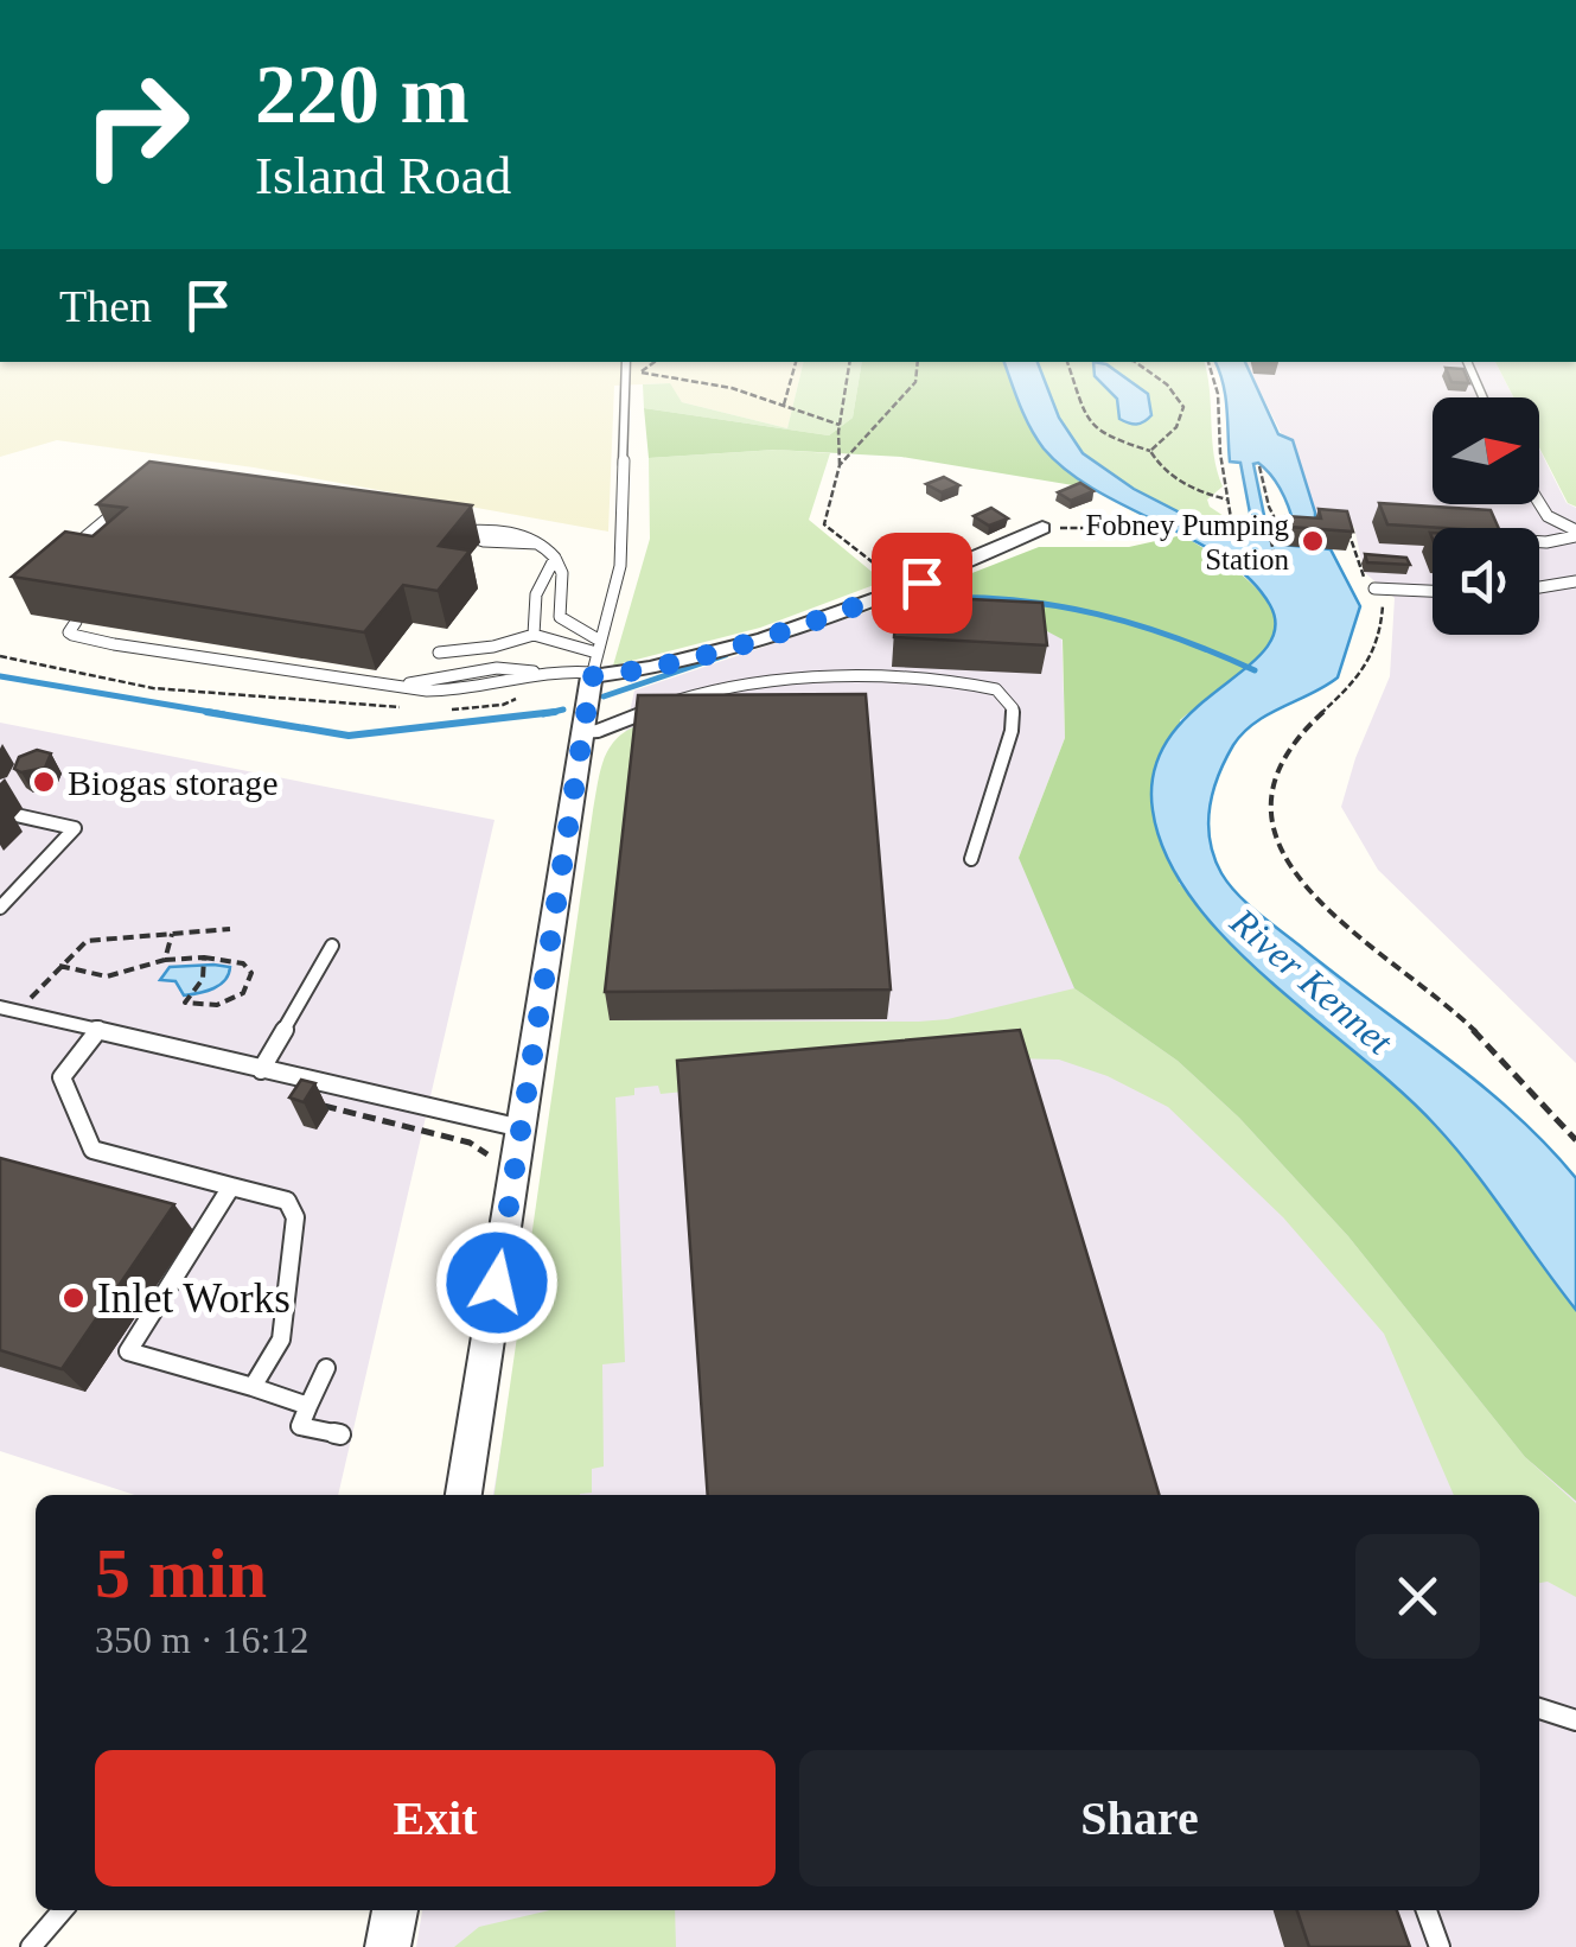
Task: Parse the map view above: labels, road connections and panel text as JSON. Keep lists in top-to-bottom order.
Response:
{
  "water": ["River Kennet"],
  "places": ["Fobney Pumping Station", "Biogas storage", "Inlet Works"],
  "north": "right",
  "page": {
    "turn": ["220 m", "Island Road"],
    "then": "Then",
    "heading": ["5 min", "350 m · 16:12"],
    "buttons": ["Exit", "Share"]
  }
}
